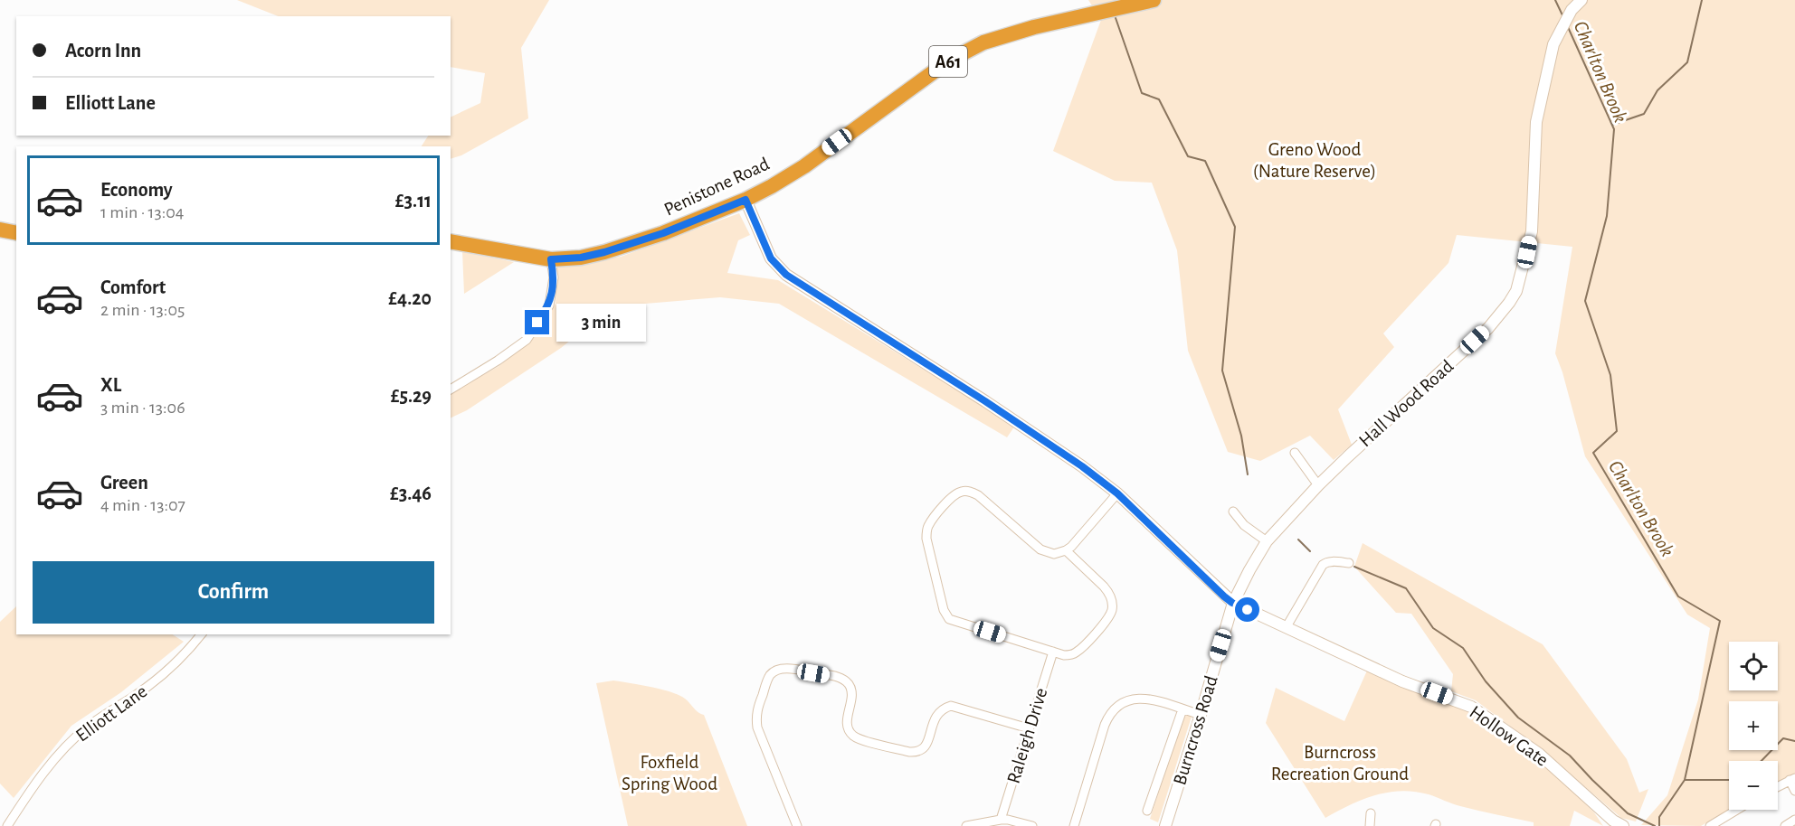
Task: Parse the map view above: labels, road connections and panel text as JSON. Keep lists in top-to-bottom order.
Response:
{
  "streets": {
    "highway": ["A61", "Penistone Road"],
    "street": [
      "Hall Wood Road",
      "Elliott Lane",
      "Burncross Road",
      "Raleigh Drive",
      "Hollow Gate"
    ]
  },
  "crossings": [
    ["Penistone Road", "Hollow Gate"],
    ["Hall Wood Road", "Burncross Road"],
    ["Hall Wood Road", "Hollow Gate"],
    ["Burncross Road", "Hollow Gate"]
  ],
  "water": ["Charlton Brook"],
  "parks": ["Greno Wood (Nature Reserve)", "Burncross Recreation Ground", "Foxfield Spring Wood"],
  "page": {
    "banner": ["Acorn Inn", "Elliott Lane"],
    "list": [
      {
        "name": "Economy",
        "note": "1 min · 13:04",
        "value": "£3.11"
      },
      {
        "name": "Comfort",
        "note": "2 min · 13:05",
        "value": "£4.20"
      },
      {
        "name": "XL",
        "note": "3 min · 13:06",
        "value": "£5.29"
      },
      {
        "name": "Green",
        "note": "4 min · 13:07",
        "value": "£3.46"
      }
    ],
    "bubble": "3 min",
    "buttons": "Confirm",
    "map_buttons": ["+", "−"]
  }
}
